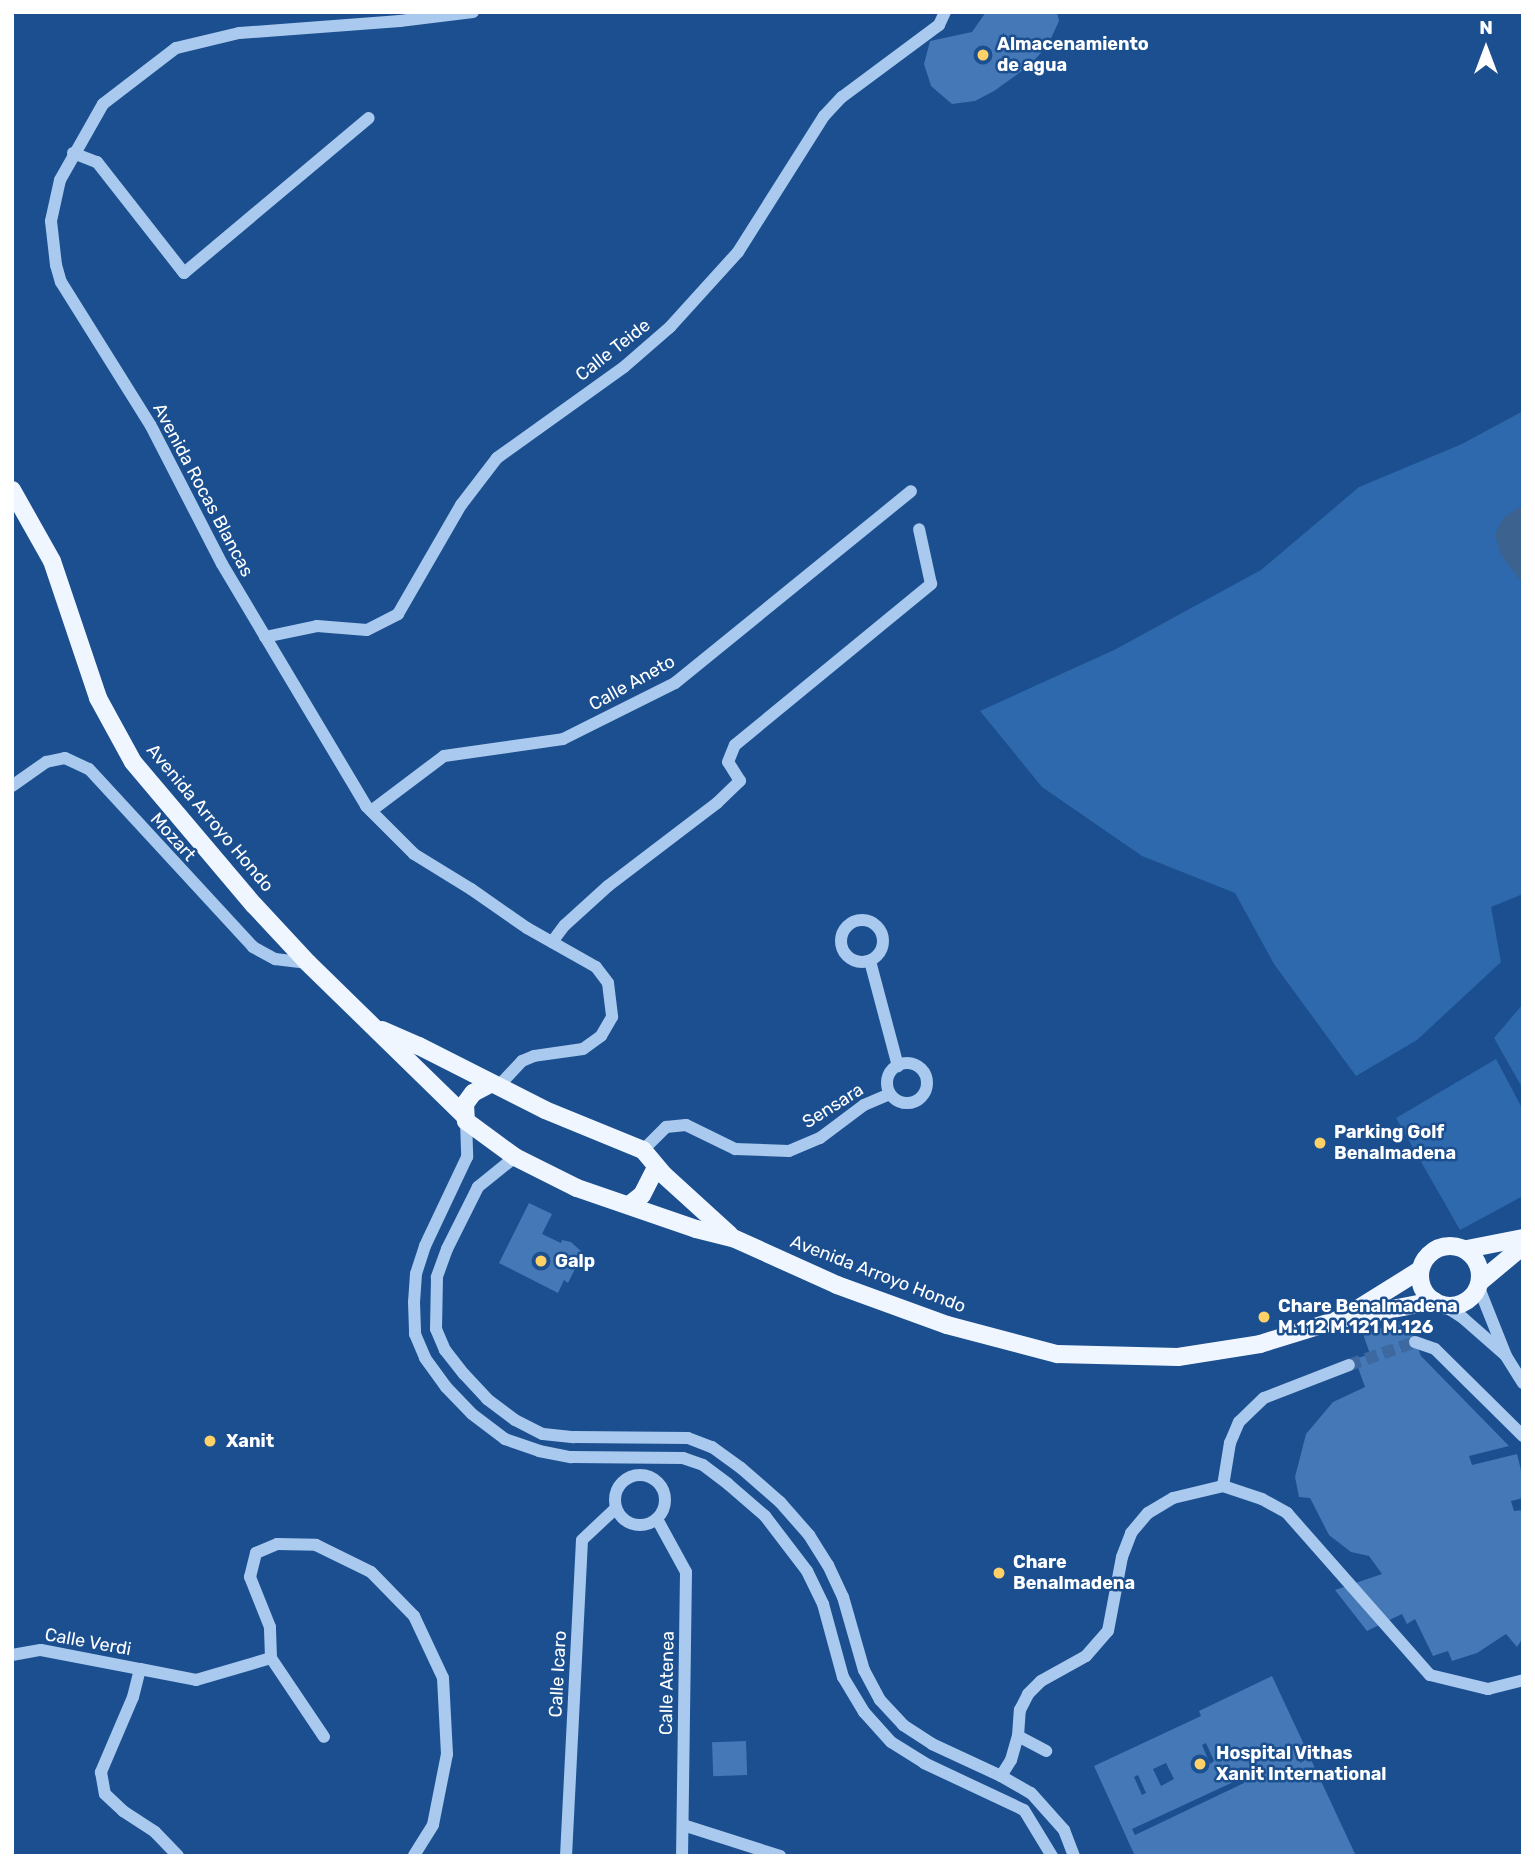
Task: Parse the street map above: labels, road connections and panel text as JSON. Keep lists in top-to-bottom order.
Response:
{
  "streets": {
    "main road": ["Avenida Arroyo Hondo"],
    "street": [
      "Calle Teide",
      "Avenida Rocas Blancas",
      "Calle Aneto",
      "Mozart",
      "Sensara",
      "Calle Verdi",
      "Calle Icaro",
      "Calle Atenea"
    ]
  },
  "crossings": [
    ["Calle Teide", "Avenida Rocas Blancas"],
    ["Avenida Rocas Blancas", "Calle Aneto"],
    ["Avenida Rocas Blancas", "Avenida Arroyo Hondo"],
    ["Avenida Arroyo Hondo", "Mozart"],
    ["Avenida Arroyo Hondo", "Sensara"],
    ["Calle Icaro", "Calle Atenea"]
  ],
  "places": [
    "Almacenamiento de agua",
    "Parking Golf Benalmadena",
    "Galp",
    "Chare Benalmadena M.112 M.121 M.126",
    "Xanit",
    "Chare Benalmadena",
    "Hospital Vithas Xanit International"
  ],
  "north": "top"
}
